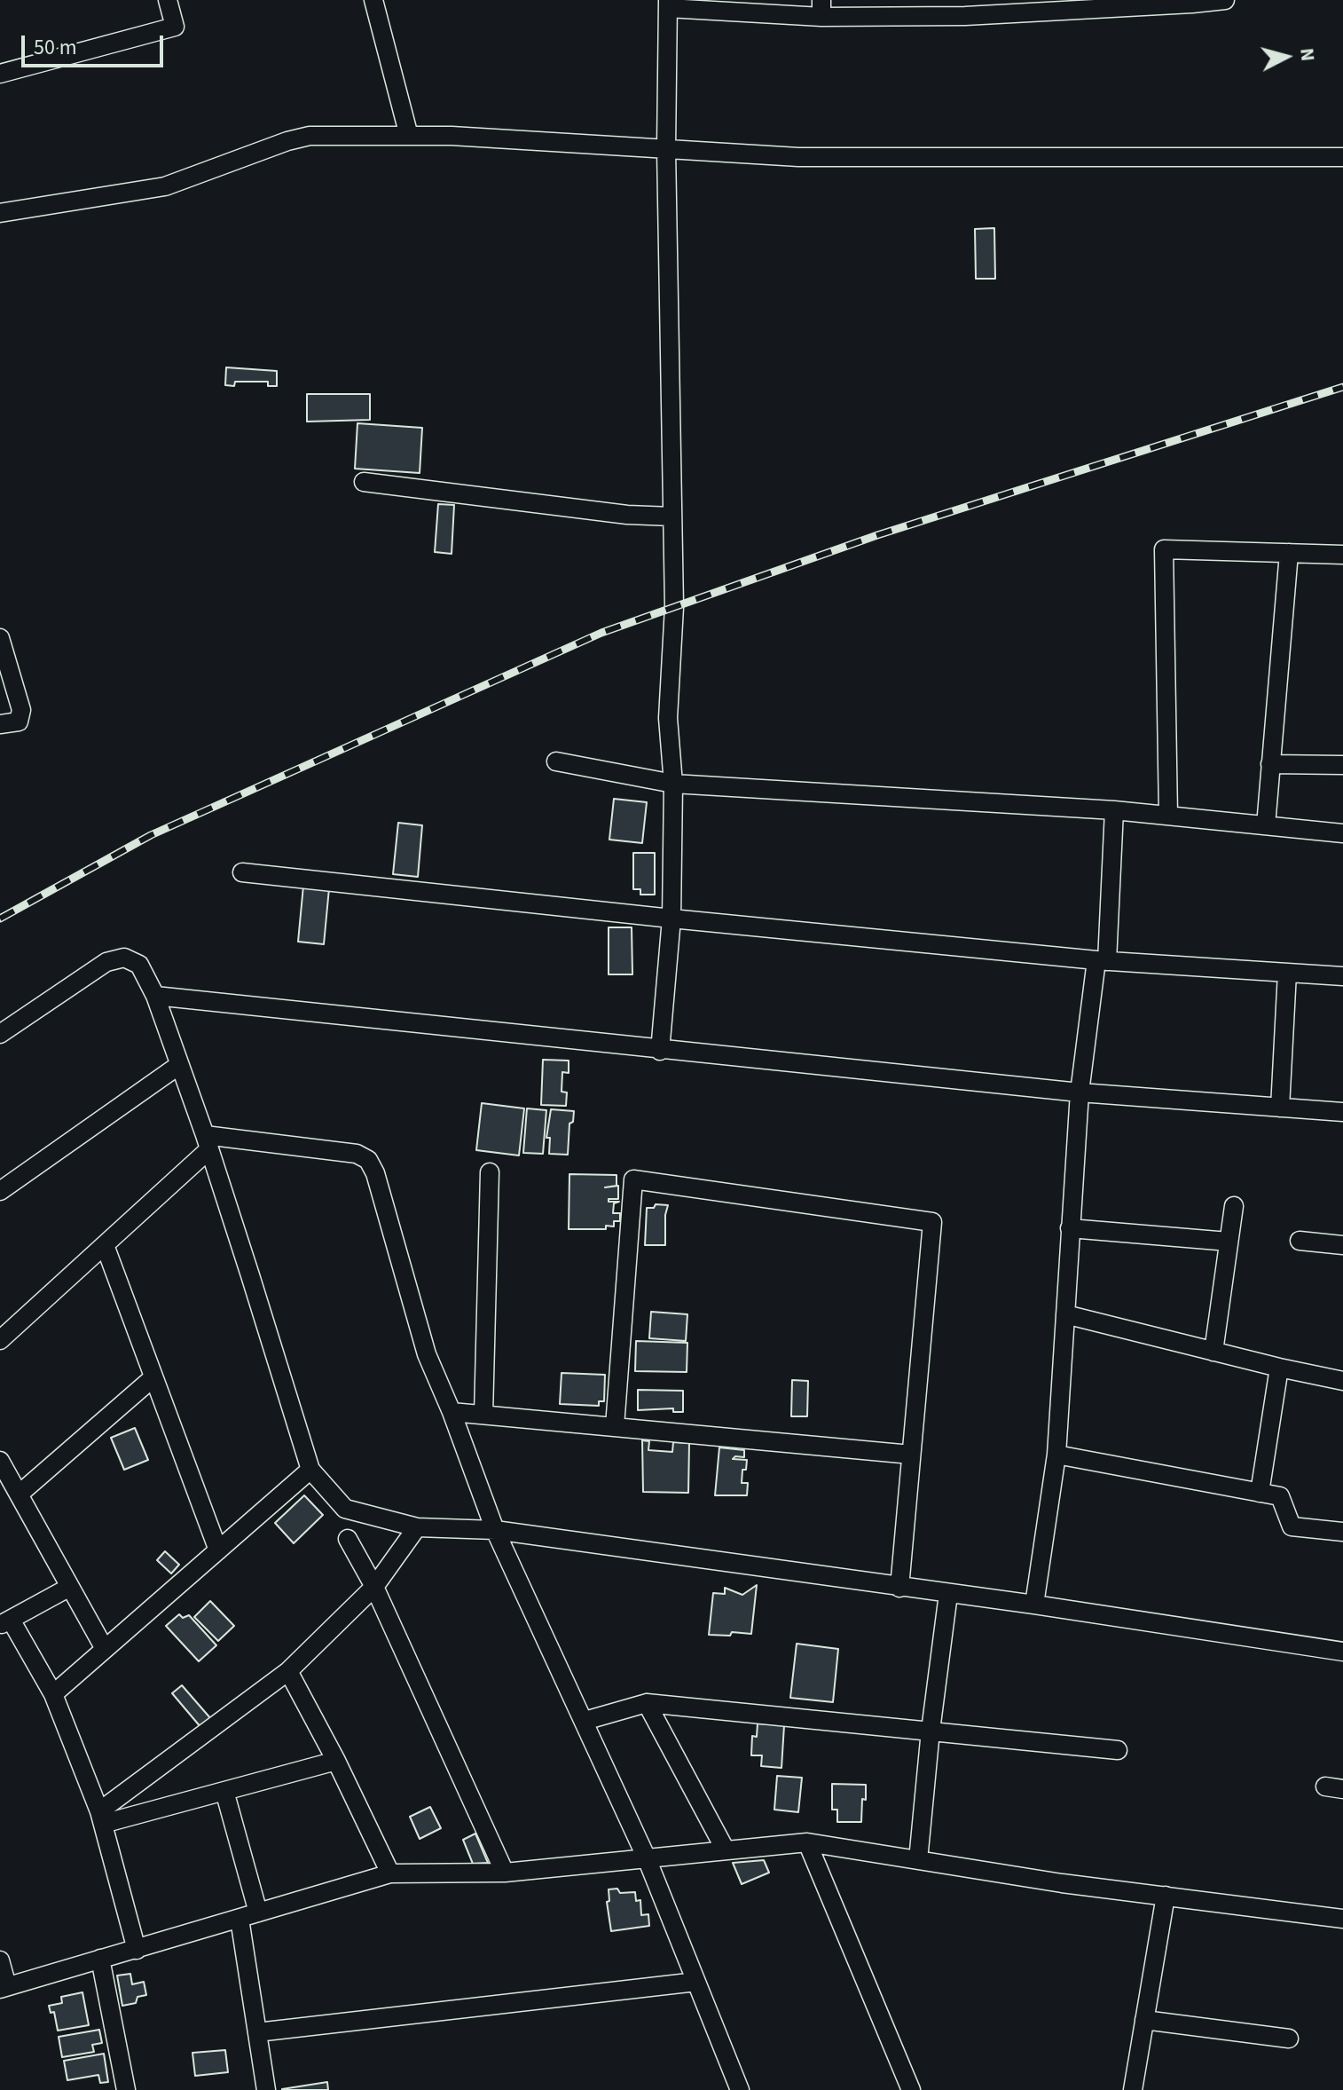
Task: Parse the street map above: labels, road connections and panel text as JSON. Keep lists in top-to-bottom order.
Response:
{
  "scale_bar": "50 m",
  "north": "right"
}
